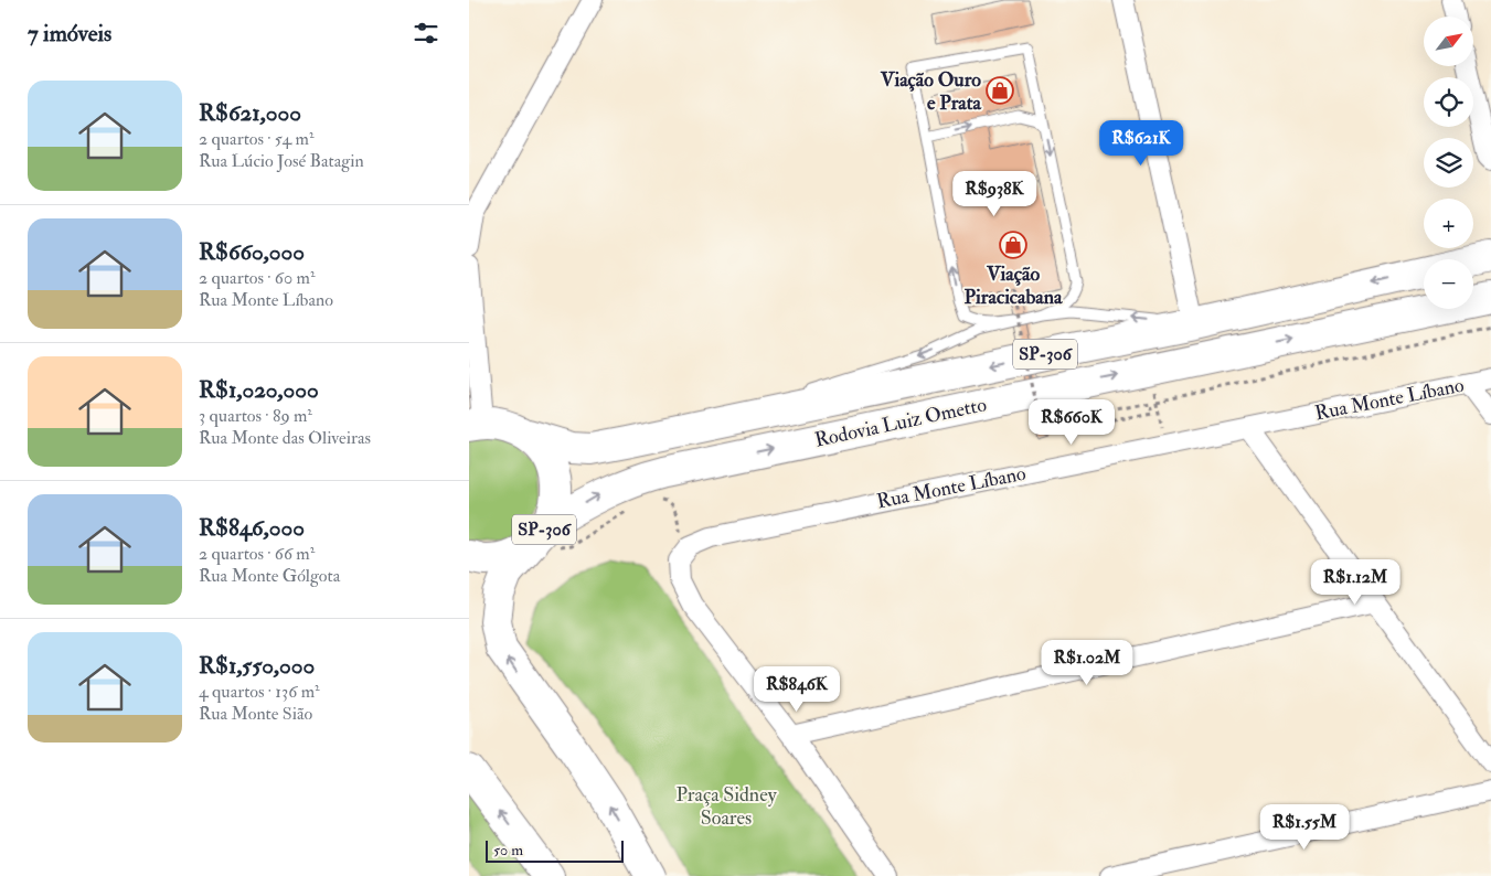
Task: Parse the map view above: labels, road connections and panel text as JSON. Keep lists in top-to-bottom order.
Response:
{
  "streets": {
    "main road": ["SP-306", "Rodovia Luiz Ometto"],
    "street": ["Rua Monte Líbano"]
  },
  "crossings": [
    ["SP-306", "Rodovia Luiz Ometto"]
  ],
  "parks": ["Praça Sidney Soares"],
  "places": {
    "shop": ["Viação Ouro e Prata", "Viação Piracicabana"]
  },
  "scale_bar": "50 m",
  "north": "top right",
  "page": {
    "heading": "7 imóveis",
    "map_buttons": ["+", "−"],
    "list": [
      {
        "name": "R$621,000",
        "note": "2 quartos · 54 m² · Rua Lúcio José Batagin"
      },
      {
        "name": "R$660,000",
        "note": "2 quartos · 60 m² · Rua Monte Líbano"
      },
      {
        "name": "R$1,020,000",
        "note": "3 quartos · 89 m² · Rua Monte das Oliveiras"
      },
      {
        "name": "R$846,000",
        "note": "2 quartos · 66 m² · Rua Monte Gólgota"
      },
      {
        "name": "R$1,550,000",
        "note": "4 quartos · 136 m² · Rua Monte Sião"
      }
    ],
    "price": [
      "R$621K",
      "R$938K",
      "R$660K",
      "R$1.12M",
      "R$1.02M",
      "R$846K",
      "R$1.55M"
    ],
    "scale": "50 m"
  }
}
